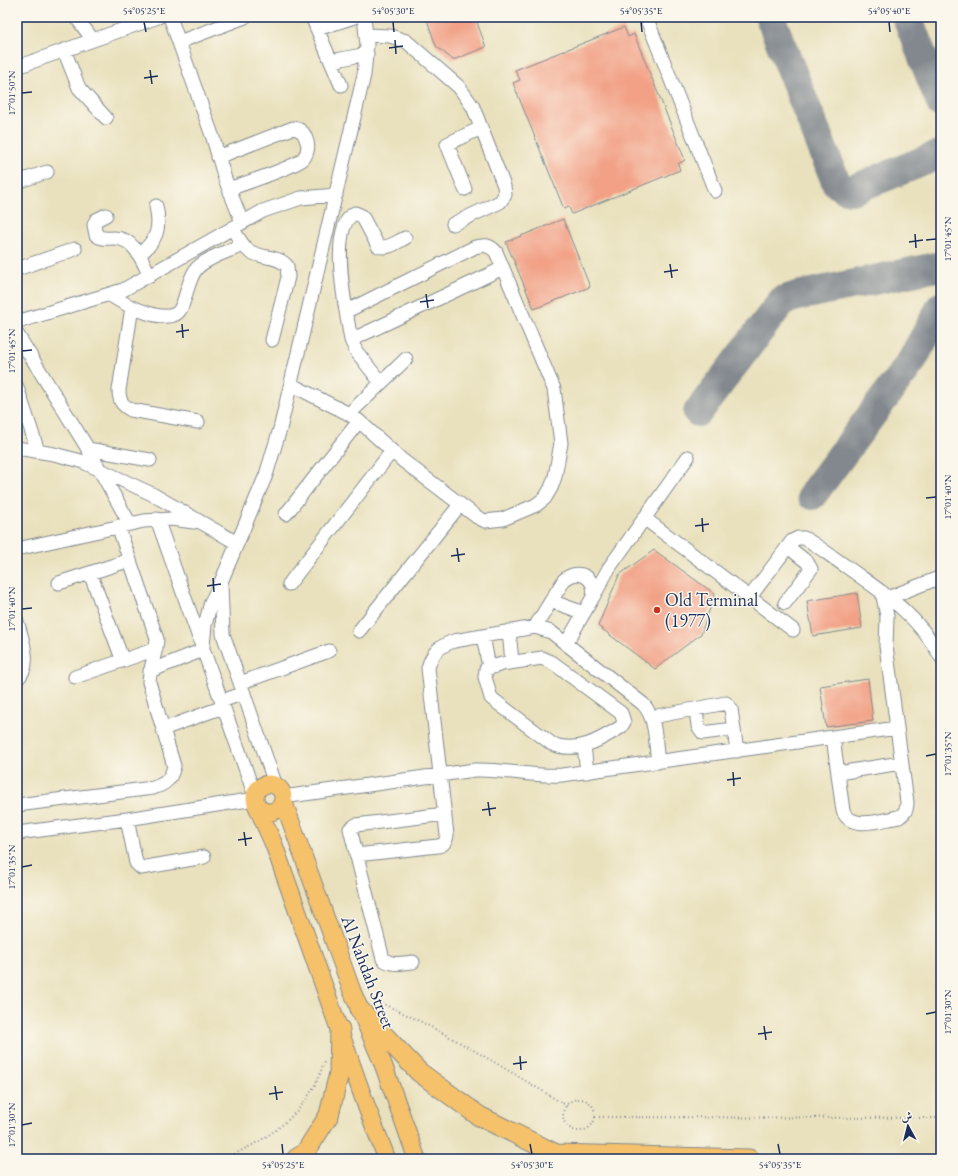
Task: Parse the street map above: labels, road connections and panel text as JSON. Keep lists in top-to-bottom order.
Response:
{
  "streets": {
    "main road": ["Al Nahdah Street"]
  },
  "places": ["Old Terminal (1977)"],
  "north": "top",
  "coordinates": [
    "54°05'25\"E",
    "54°05'30\"E",
    "54°05'35\"E",
    "54°05'40\"E",
    "17°01'50\"N",
    "17°01'45\"N",
    "17°01'40\"N",
    "17°01'35\"N",
    "17°01'30\"N"
  ]
}
